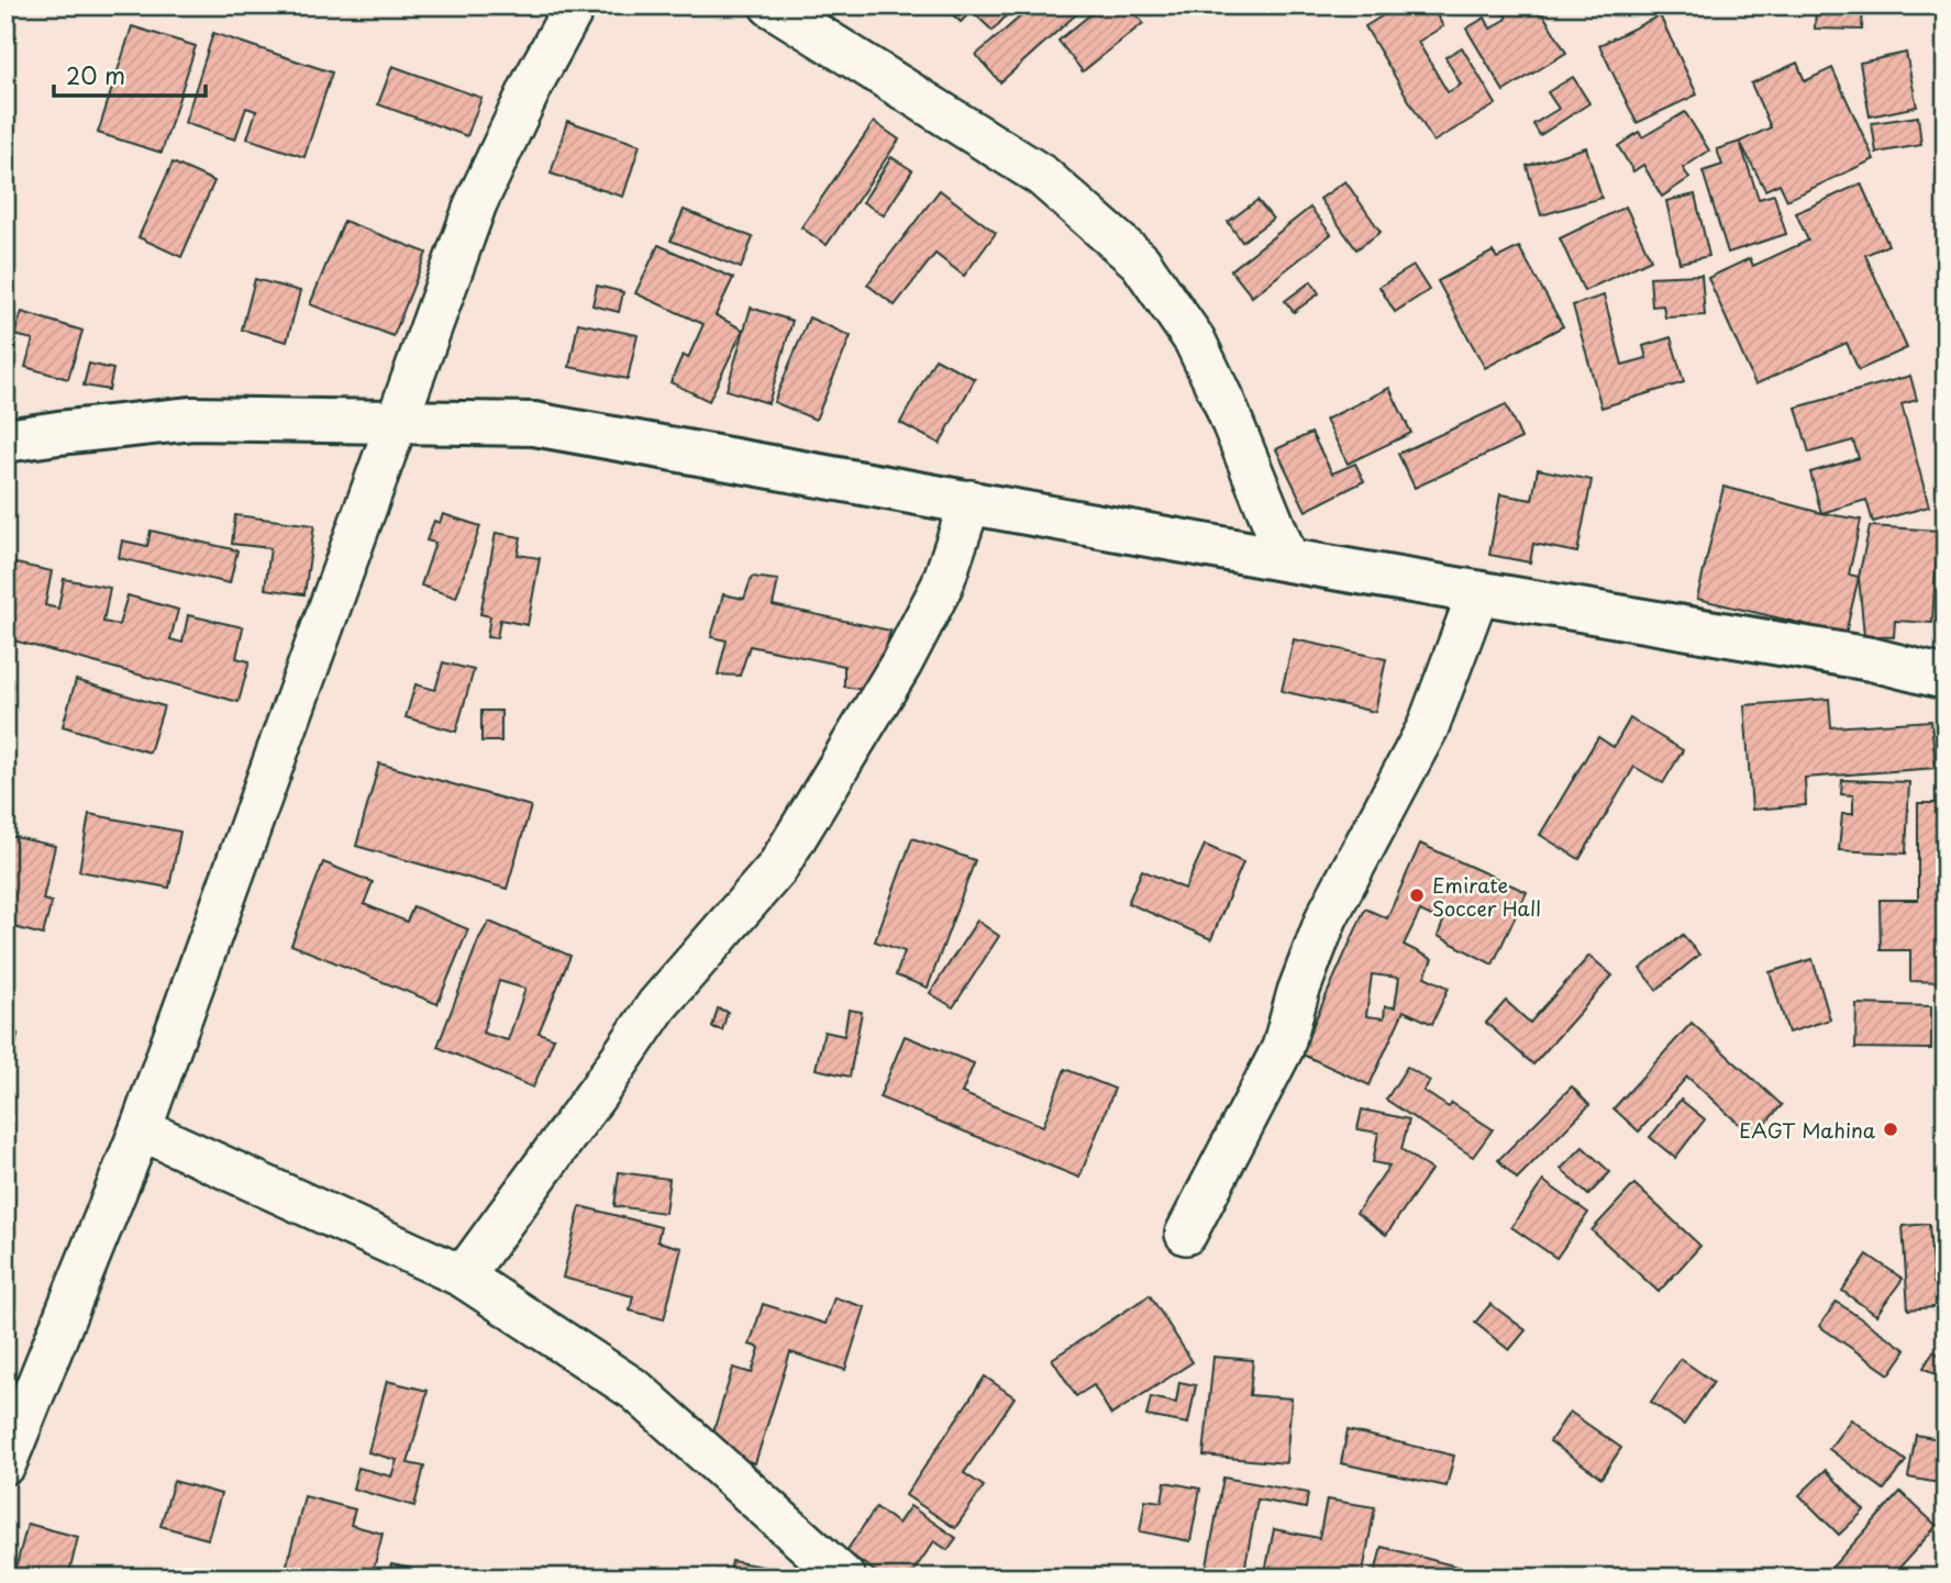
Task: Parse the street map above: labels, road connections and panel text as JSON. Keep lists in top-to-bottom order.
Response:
{
  "places": ["Emirate Soccer Hall", "EAGT Mahina"],
  "scale_bar": "20 m"
}
